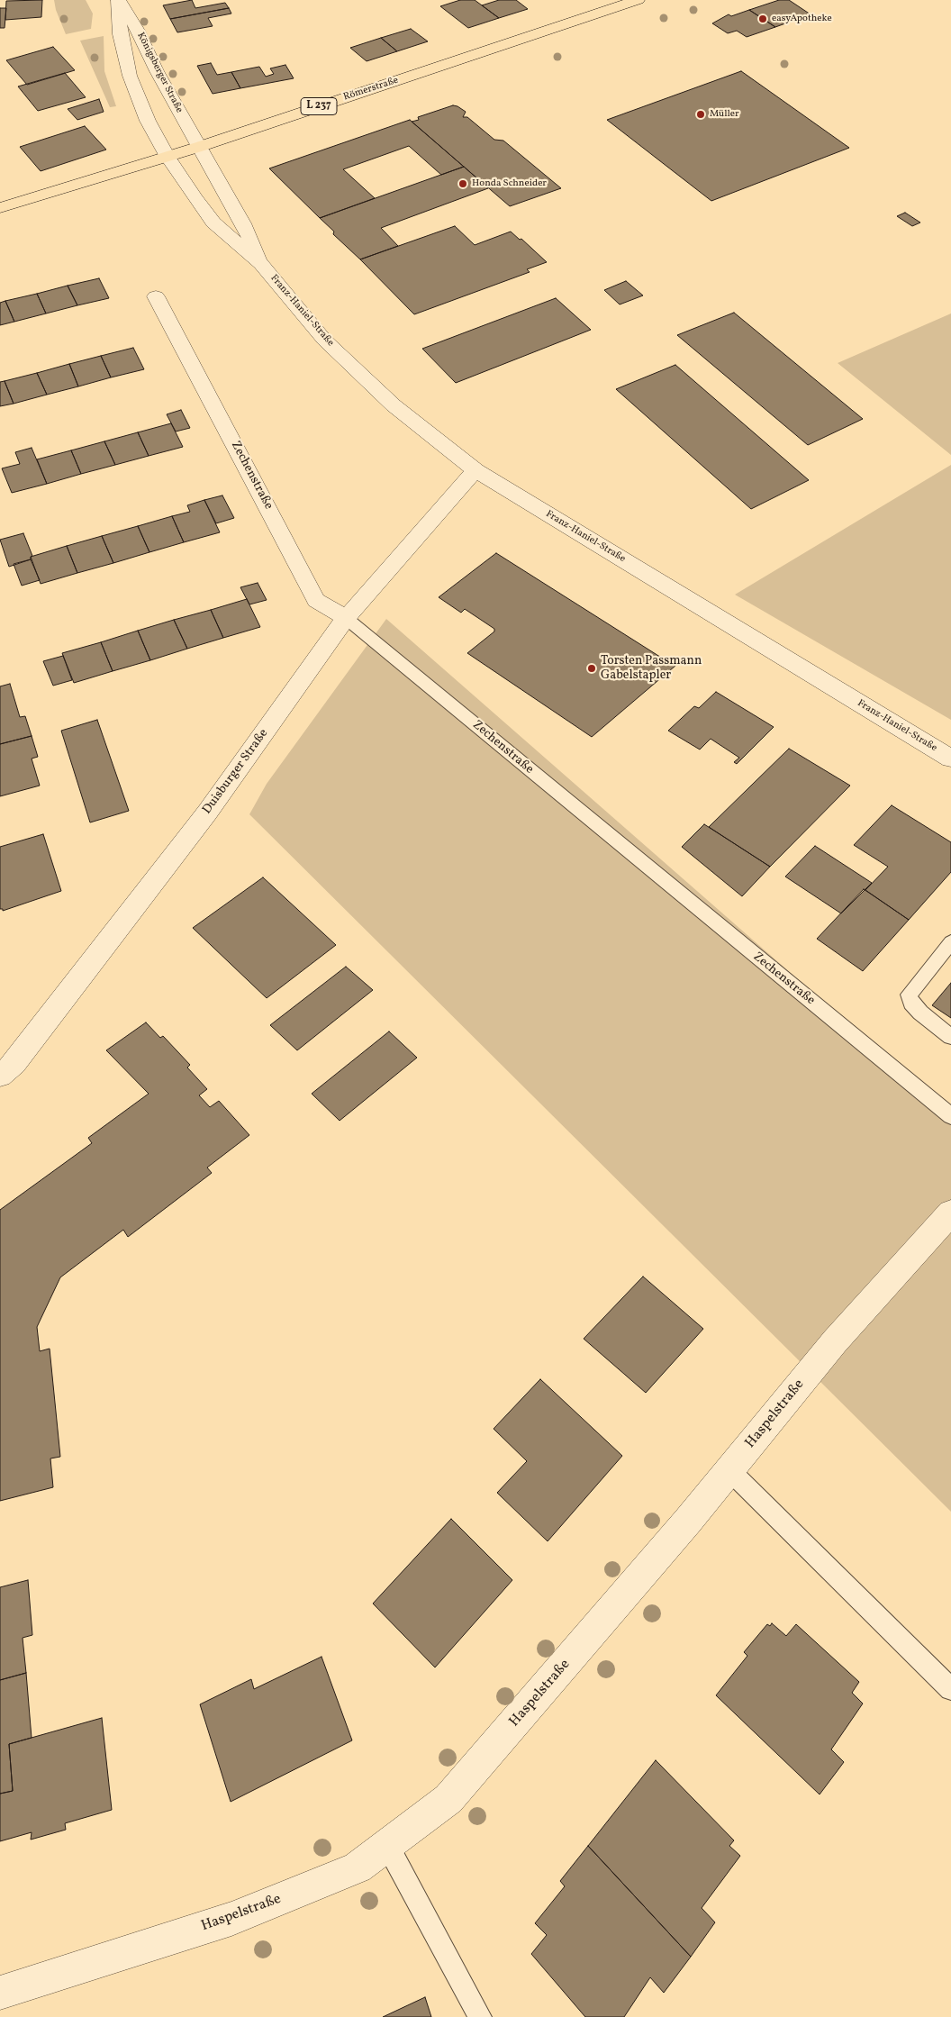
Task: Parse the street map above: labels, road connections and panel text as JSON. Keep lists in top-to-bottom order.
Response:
{
  "streets": {
    "main road": ["Römerstraße", "L 237"],
    "street": [
      "Königsberger Straße",
      "Franz-Haniel-Straße",
      "Zechenstraße",
      "Duisburger Straße",
      "Haspelstraße"
    ]
  },
  "crossings": [
    ["Königsberger Straße", "Römerstraße"],
    ["Königsberger Straße", "Franz-Haniel-Straße"],
    ["Römerstraße", "Franz-Haniel-Straße"],
    ["Franz-Haniel-Straße", "Duisburger Straße"],
    ["Zechenstraße", "Duisburger Straße"]
  ],
  "places": [
    "easyApotheke",
    "Müller",
    "Honda Schneider",
    "Torsten Passmann Gabelstapler"
  ]
}
